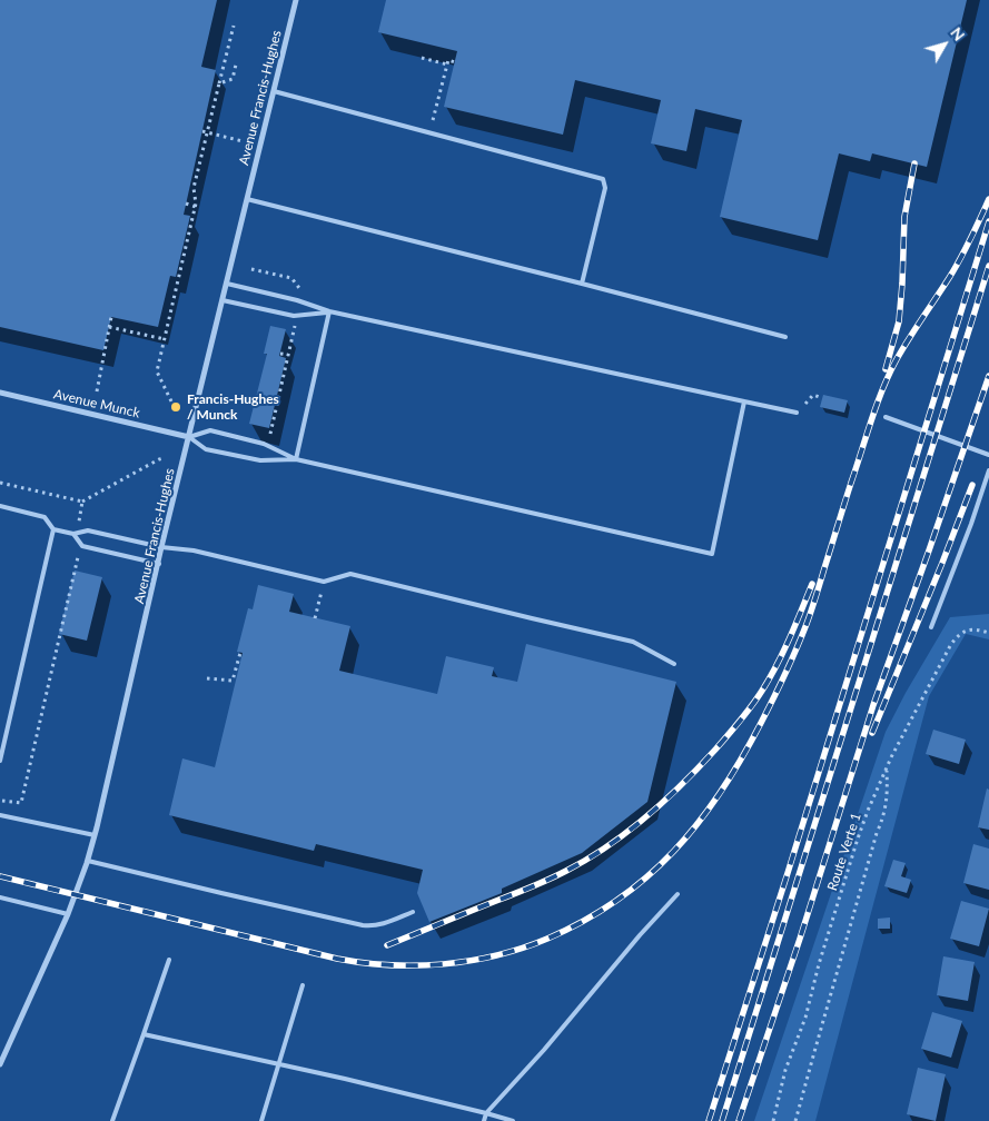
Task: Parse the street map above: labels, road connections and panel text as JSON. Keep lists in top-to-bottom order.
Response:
{
  "streets": {
    "street": ["Avenue Francis-Hughes", "Avenue Munck"],
    "path": ["Route Verte 1"]
  },
  "crossings": [
    ["Avenue Francis-Hughes", "Avenue Munck"]
  ],
  "places": ["Francis-Hughes / Munck"],
  "north": "top right"
}
